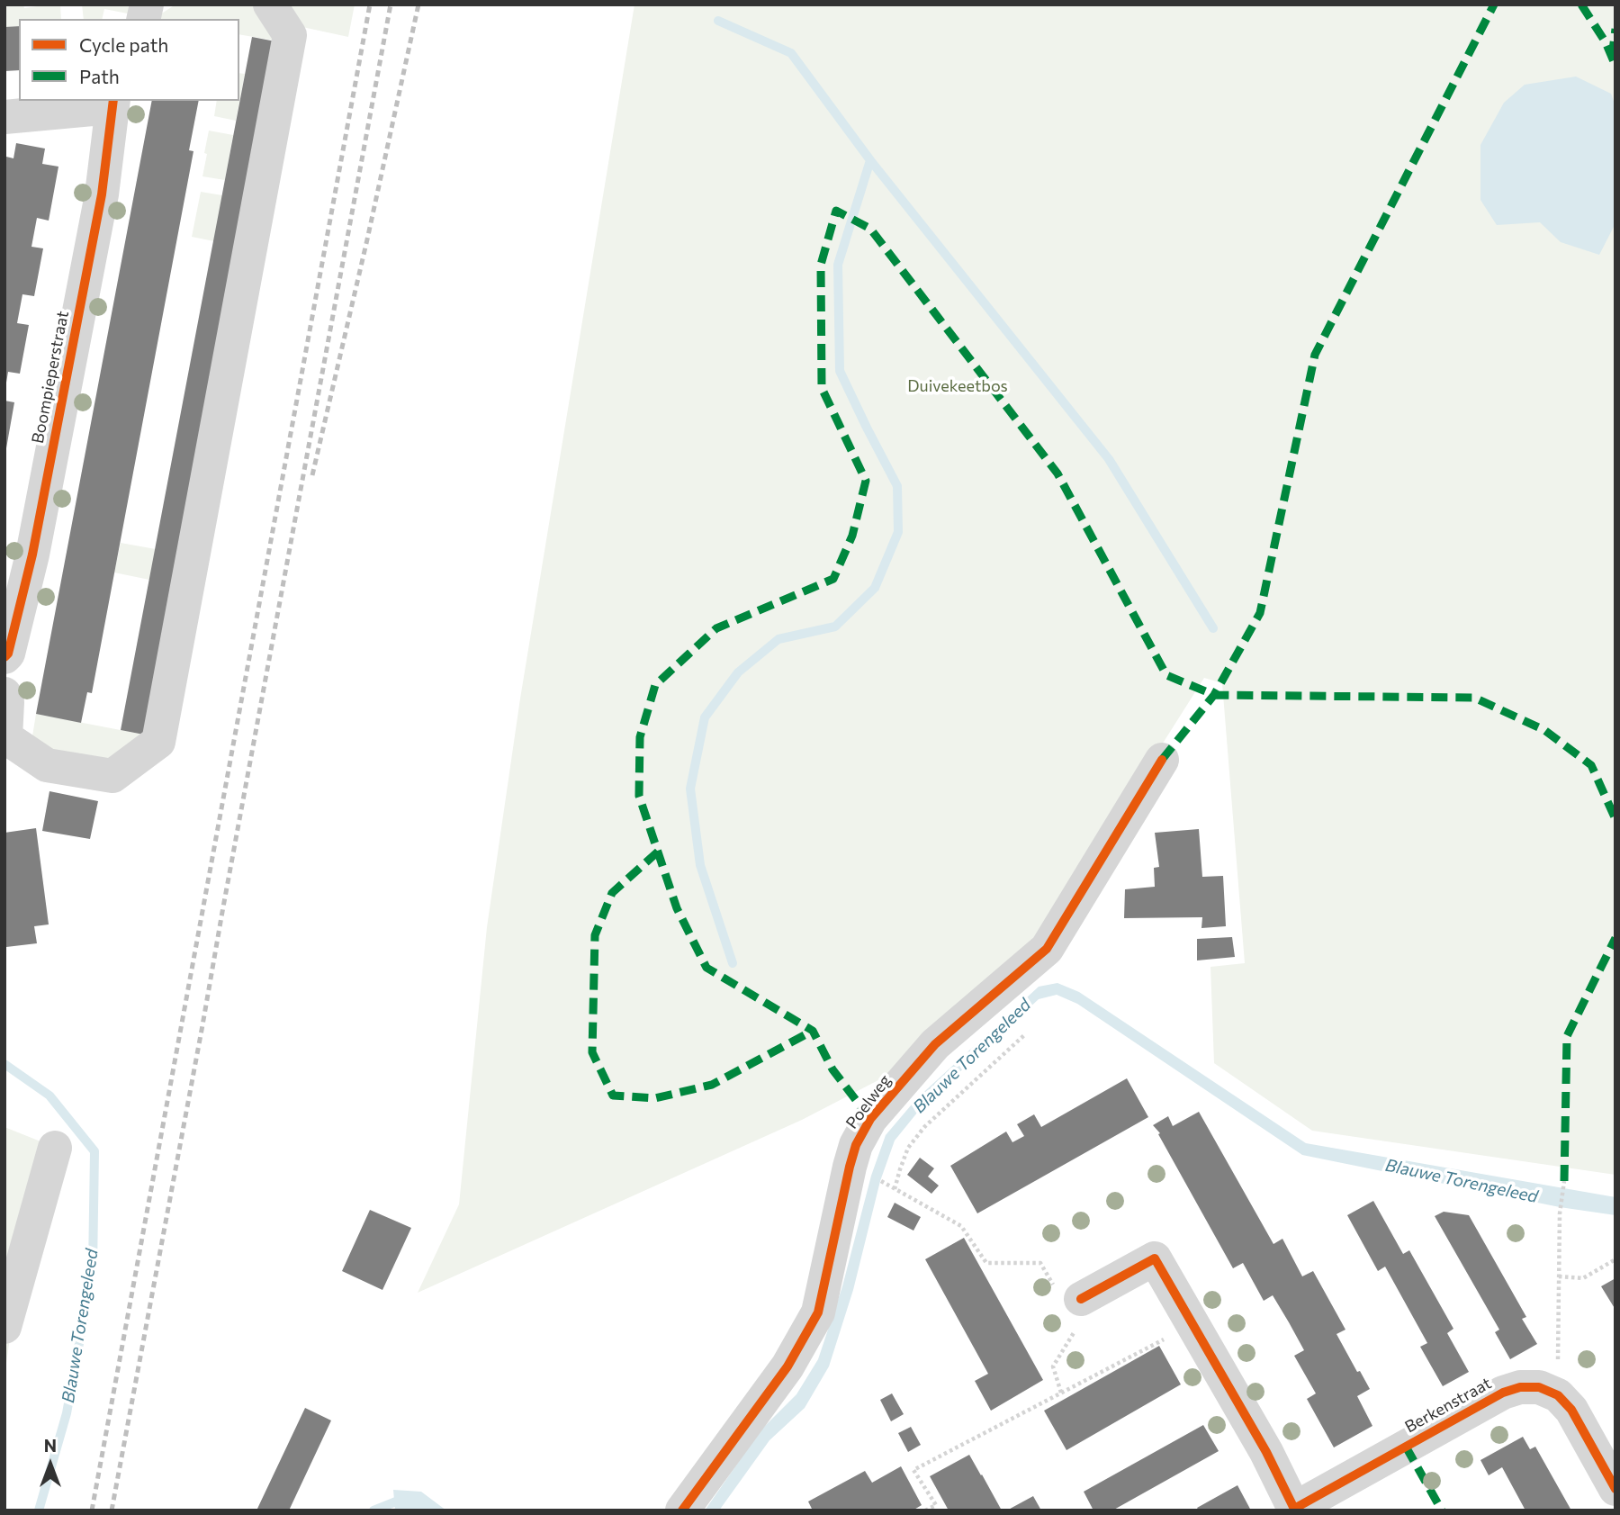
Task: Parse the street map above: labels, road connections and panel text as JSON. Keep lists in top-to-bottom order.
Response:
{
  "streets": {
    "street": ["Boompieperstraat", "Poelweg", "Berkenstraat"]
  },
  "water": ["Blauwe Torengeleed"],
  "parks": ["Duivekeetbos"],
  "legend": ["Cycle path", "Path"],
  "north": "top"
}
